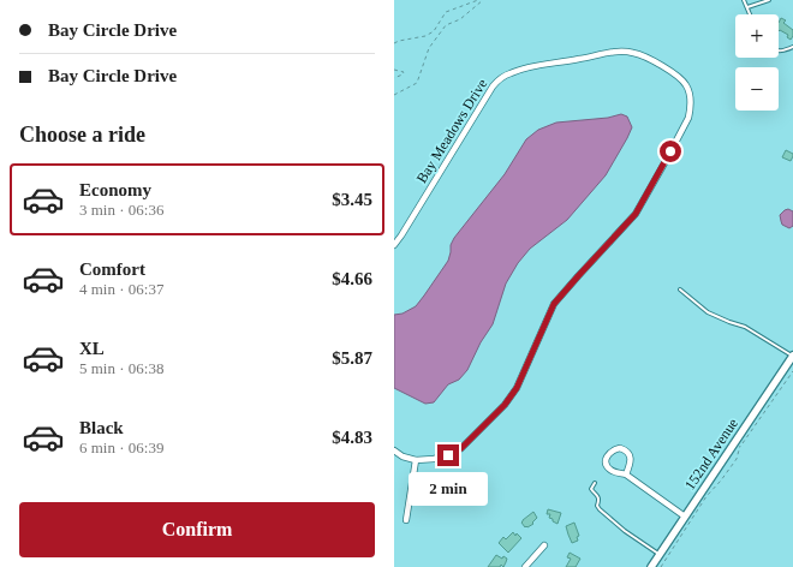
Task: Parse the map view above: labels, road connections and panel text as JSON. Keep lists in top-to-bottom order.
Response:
{
  "streets": {
    "street": ["Bay Meadows Drive", "152nd Avenue"]
  },
  "page": {
    "banner": ["Bay Circle Drive", "Bay Circle Drive"],
    "map_buttons": ["+", "−"],
    "heading": "Choose a ride",
    "list": [
      {
        "name": "Economy",
        "note": "3 min · 06:36",
        "value": "$3.45"
      },
      {
        "name": "Comfort",
        "note": "4 min · 06:37",
        "value": "$4.66"
      },
      {
        "name": "XL",
        "note": "5 min · 06:38",
        "value": "$5.87"
      },
      {
        "name": "Black",
        "note": "6 min · 06:39",
        "value": "$4.83"
      }
    ],
    "bubble": "2 min",
    "buttons": "Confirm"
  }
}
